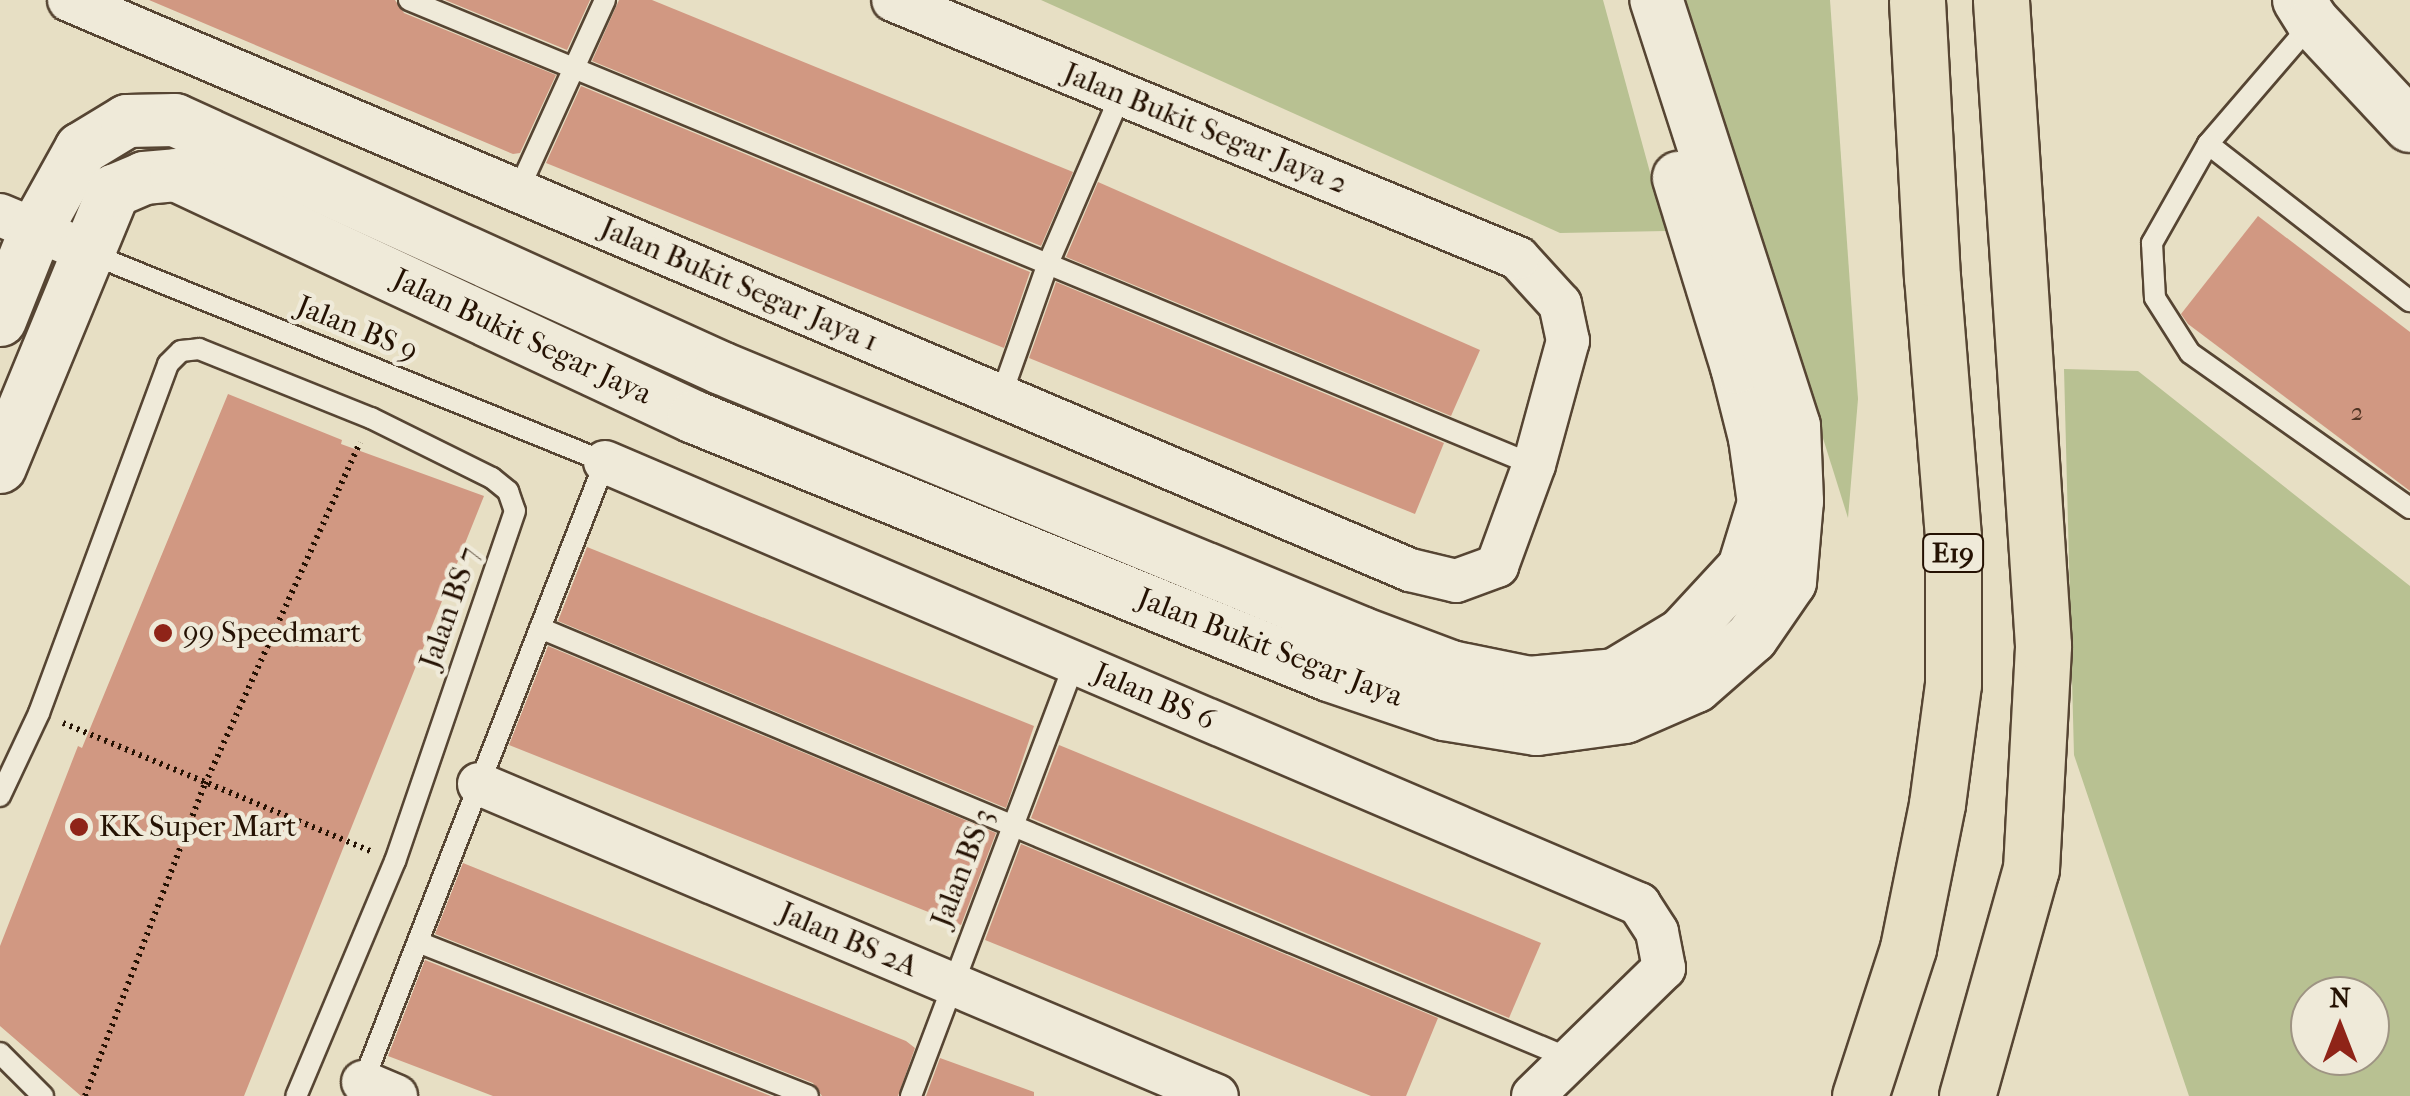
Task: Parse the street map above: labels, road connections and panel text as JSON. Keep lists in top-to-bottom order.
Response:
{
  "streets": {
    "highway": ["E19"],
    "street": [
      "Jalan Bukit Segar Jaya 2",
      "Jalan Bukit Segar Jaya 1",
      "Jalan Bukit Segar Jaya",
      "Jalan BS 6",
      "Jalan BS 2A"
    ],
    "lane": ["Jalan BS 9", "Jalan BS 7", "Jalan BS 3"]
  },
  "crossings": [
    ["Jalan Bukit Segar Jaya 2", "Jalan Bukit Segar Jaya 1"],
    ["Jalan BS 9", "Jalan Bukit Segar Jaya"],
    ["Jalan BS 9", "Jalan BS 6"],
    ["Jalan BS 6", "Jalan BS 3"],
    ["Jalan BS 3", "Jalan BS 2A"]
  ],
  "places": ["99 Speedmart", "KK Super Mart"],
  "house_numbers": ["2"],
  "north": "top"
}
